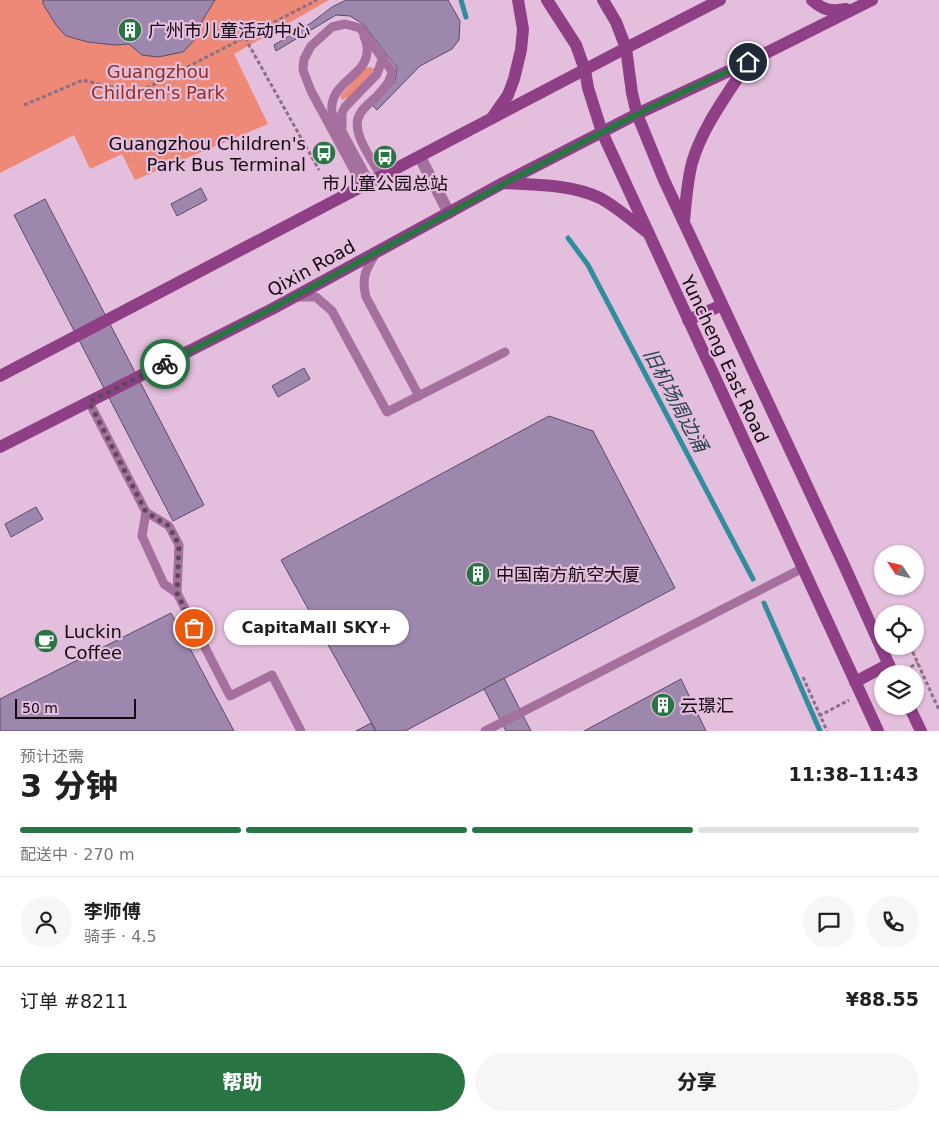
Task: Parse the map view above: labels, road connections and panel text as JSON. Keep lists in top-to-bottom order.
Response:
{
  "streets": {
    "main road": ["Qixin Road", "Yuncheng East Road"]
  },
  "crossings": [
    ["Qixin Road", "Yuncheng East Road"]
  ],
  "water": ["旧机场周边涌"],
  "parks": ["Guangzhou Children's Park"],
  "places": {
    "building": ["广州市儿童活动中心", "中国南方航空大厦", "云璟汇"],
    "bus stop": ["Guangzhou Children's Park Bus Terminal", "市儿童公园总站"],
    "other": ["CapitaMall SKY+"],
    "cafe": ["Luckin Coffee"]
  },
  "scale_bar": "50 m",
  "north": "top left",
  "page": {
    "bubble": "CapitaMall SKY+",
    "scale": "50 m",
    "heading": ["3 分钟", "预计还需", "11:38–11:43"],
    "panel": [
      "李师傅",
      "骑手 · 4.5",
      "订单 #8211",
      "¥88.55"
    ],
    "bar": "配送中 · 270 m",
    "buttons": ["帮助", "分享"]
  }
}
